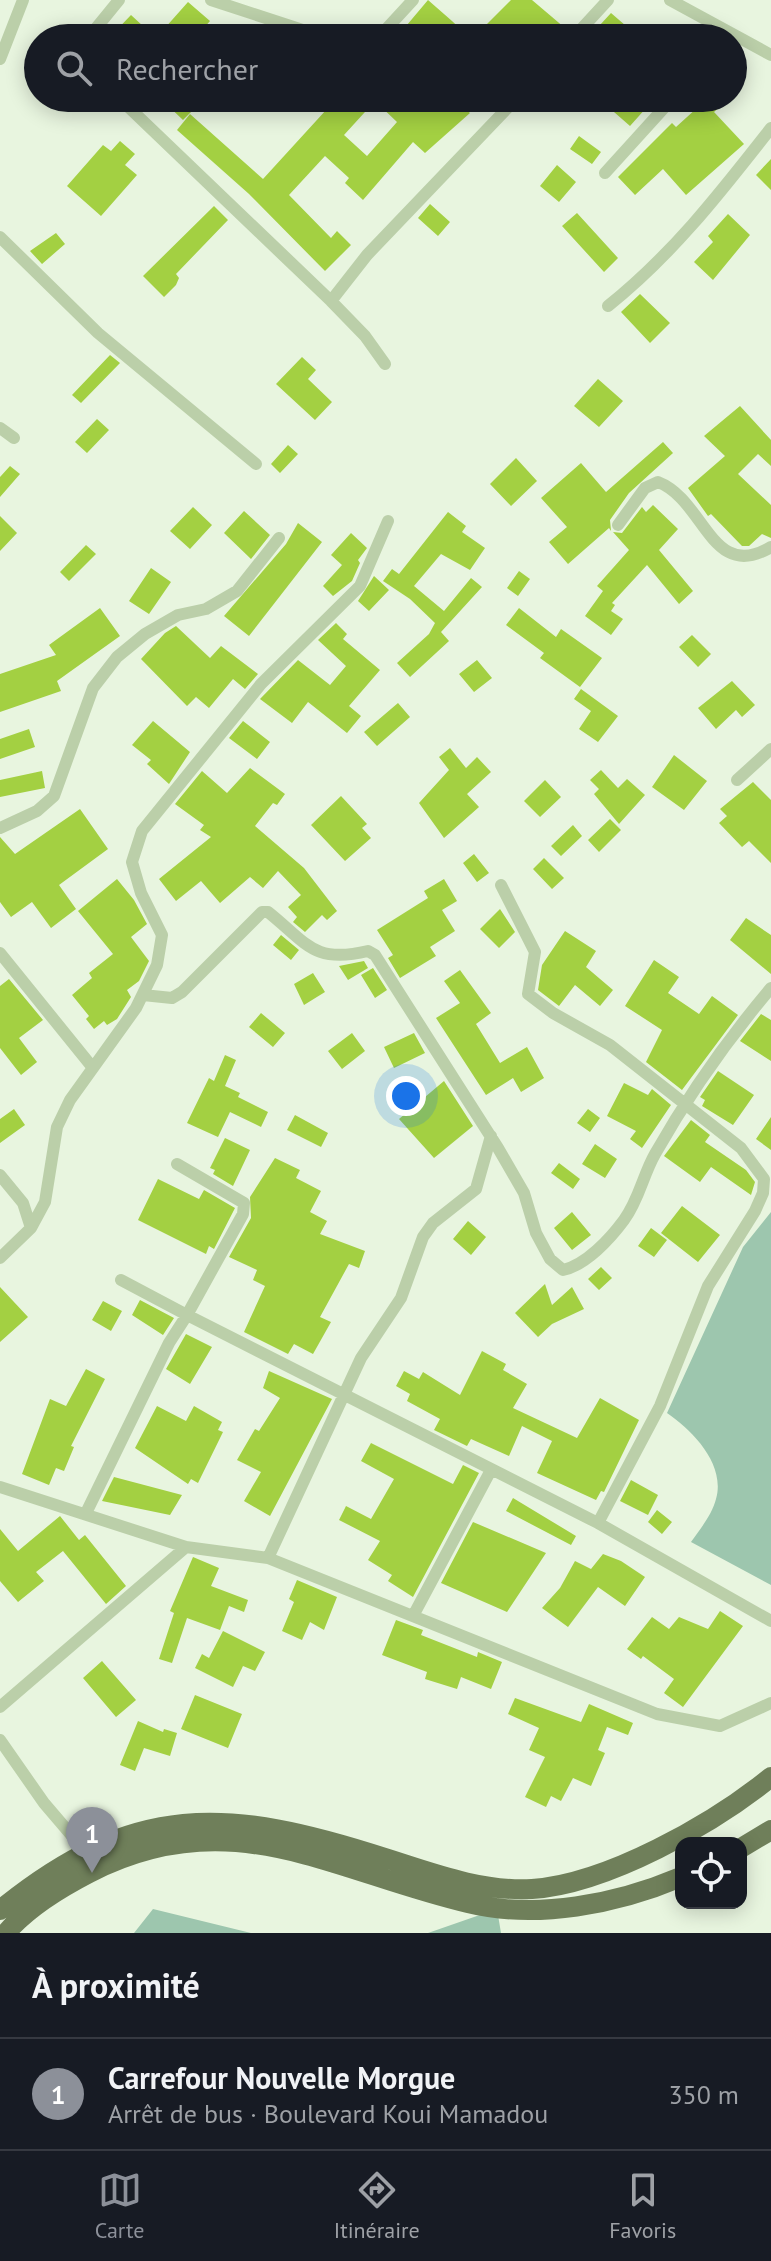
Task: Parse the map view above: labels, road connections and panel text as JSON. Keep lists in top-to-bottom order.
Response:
{
  "page": {
    "search": "Rechercher",
    "pins": "1",
    "heading": "À proximité",
    "list": [
      {
        "mark": "1",
        "name": "Carrefour Nouvelle Morgue",
        "note": "Arrêt de bus · Boulevard Koui Mamadou",
        "value": "350 m"
      }
    ],
    "nav": ["Carte", "Itinéraire", "Favoris"]
  }
}
